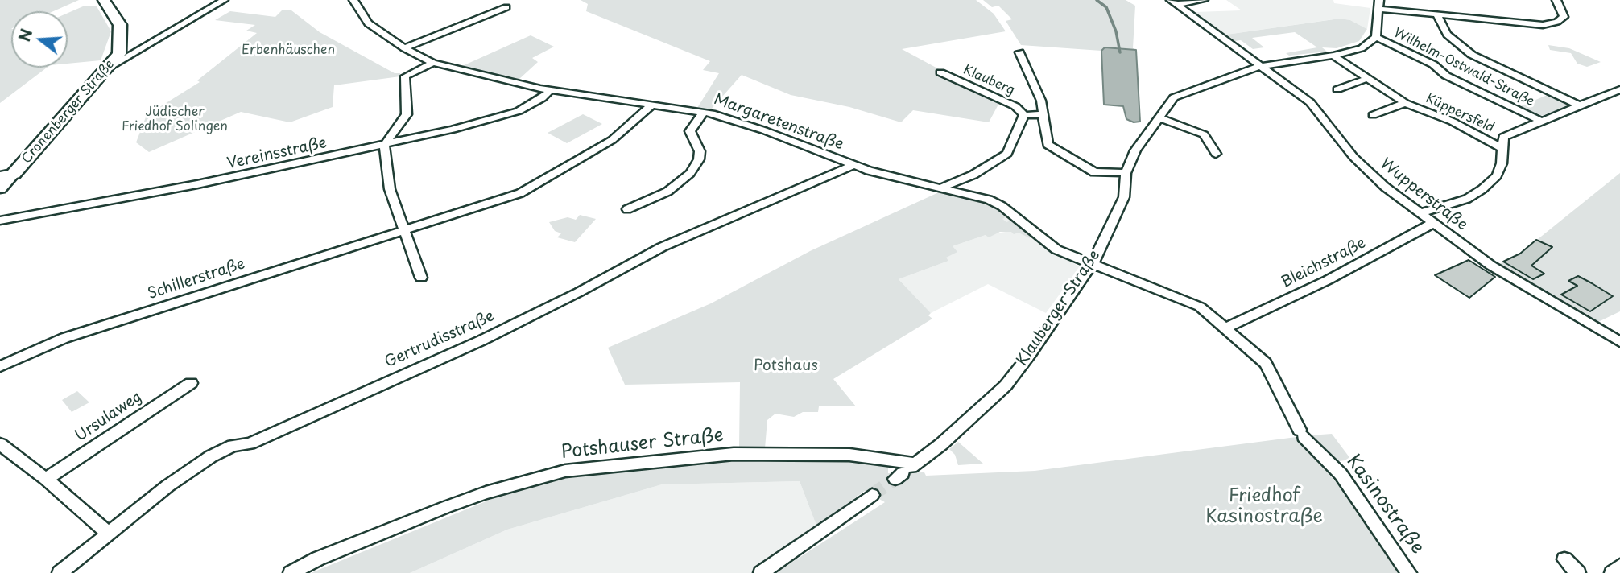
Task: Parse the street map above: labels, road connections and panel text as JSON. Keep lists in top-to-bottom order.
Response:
{
  "streets": {
    "main road": ["Cronenberger Straße"],
    "street": [
      "Wilhelm-Ostwald-Straße",
      "Klauberg",
      "Küppersfeld",
      "Margaretenstraße",
      "Vereinsstraße",
      "Wupperstraße",
      "Bleichstraße",
      "Schillerstraße",
      "Klauberger Straße",
      "Gertrudisstraße",
      "Ursulaweg",
      "Potshauser Straße",
      "Kasinostraße"
    ]
  },
  "crossings": [
    ["Wilhelm-Ostwald-Straße", "Klauberger Straße"],
    ["Klauberg", "Margaretenstraße"],
    ["Küppersfeld", "Klauberger Straße"],
    ["Margaretenstraße", "Vereinsstraße"],
    ["Margaretenstraße", "Schillerstraße"],
    ["Margaretenstraße", "Klauberger Straße"],
    ["Margaretenstraße", "Gertrudisstraße"],
    ["Margaretenstraße", "Kasinostraße"],
    ["Wupperstraße", "Bleichstraße"],
    ["Wupperstraße", "Klauberger Straße"],
    ["Bleichstraße", "Kasinostraße"],
    ["Klauberger Straße", "Potshauser Straße"],
    ["Klauberger Straße", "Kasinostraße"]
  ],
  "parks": [
    "Erbenhäuschen",
    "Jüdischer Friedhof Solingen",
    "Potshaus",
    "Friedhof Kasinostraße"
  ],
  "north": "left"
}
